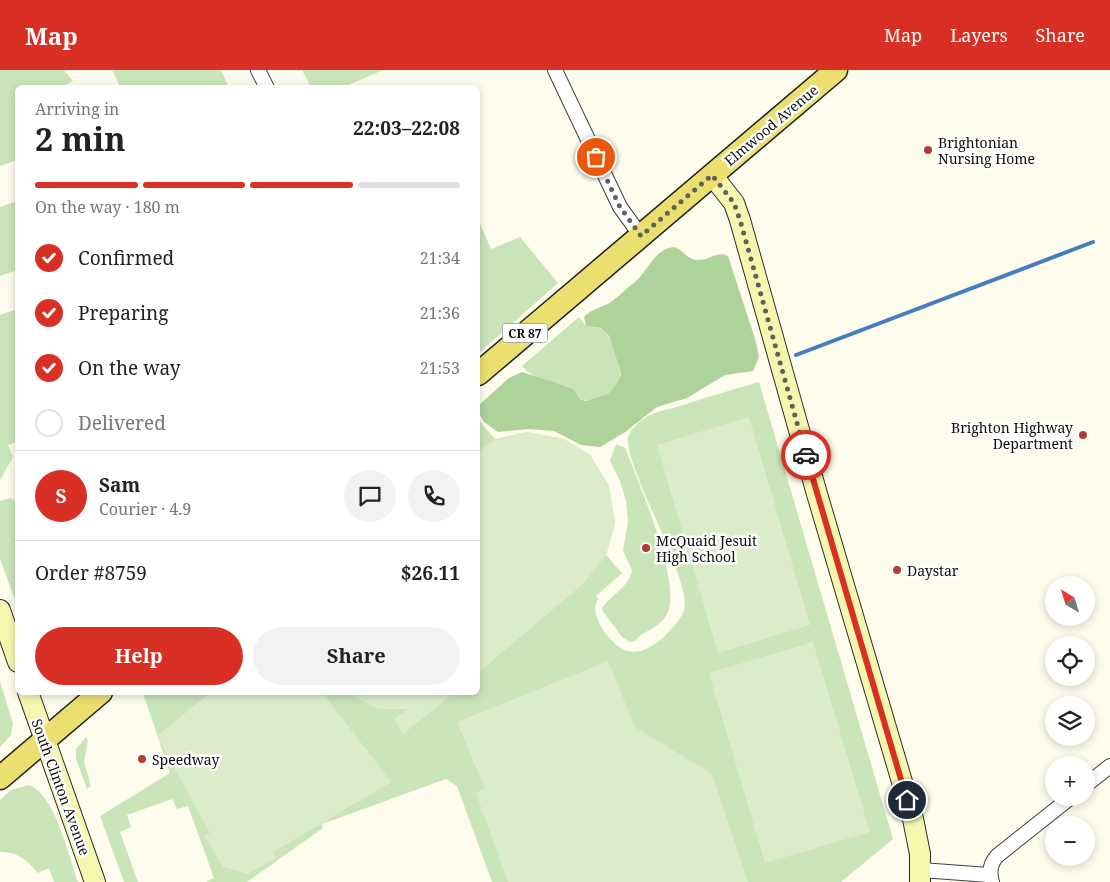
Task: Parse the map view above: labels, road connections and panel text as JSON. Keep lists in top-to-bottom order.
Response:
{
  "streets": {
    "main road": ["Elmwood Avenue", "CR 87"],
    "street": ["South Clinton Avenue"]
  },
  "places": [
    "Brightonian Nursing Home",
    "Brighton Highway Department",
    "McQuaid Jesuit High School",
    "Daystar",
    "Speedway"
  ],
  "north": "top left",
  "page": {
    "header": "Map",
    "nav": ["Map", "Layers", "Share"],
    "heading": ["2 min", "Arriving in", "22:03–22:08"],
    "panel": [
      "Sam",
      "Courier · 4.9",
      "Order #8759",
      "$26.11"
    ],
    "bar": "On the way · 180 m",
    "list": [
      ["Confirmed", "21:34"],
      ["Preparing", "21:36"],
      ["On the way", "21:53"],
      "Delivered"
    ],
    "round": "S",
    "map_buttons": ["+", "−"],
    "buttons": ["Help", "Share"]
  }
}
